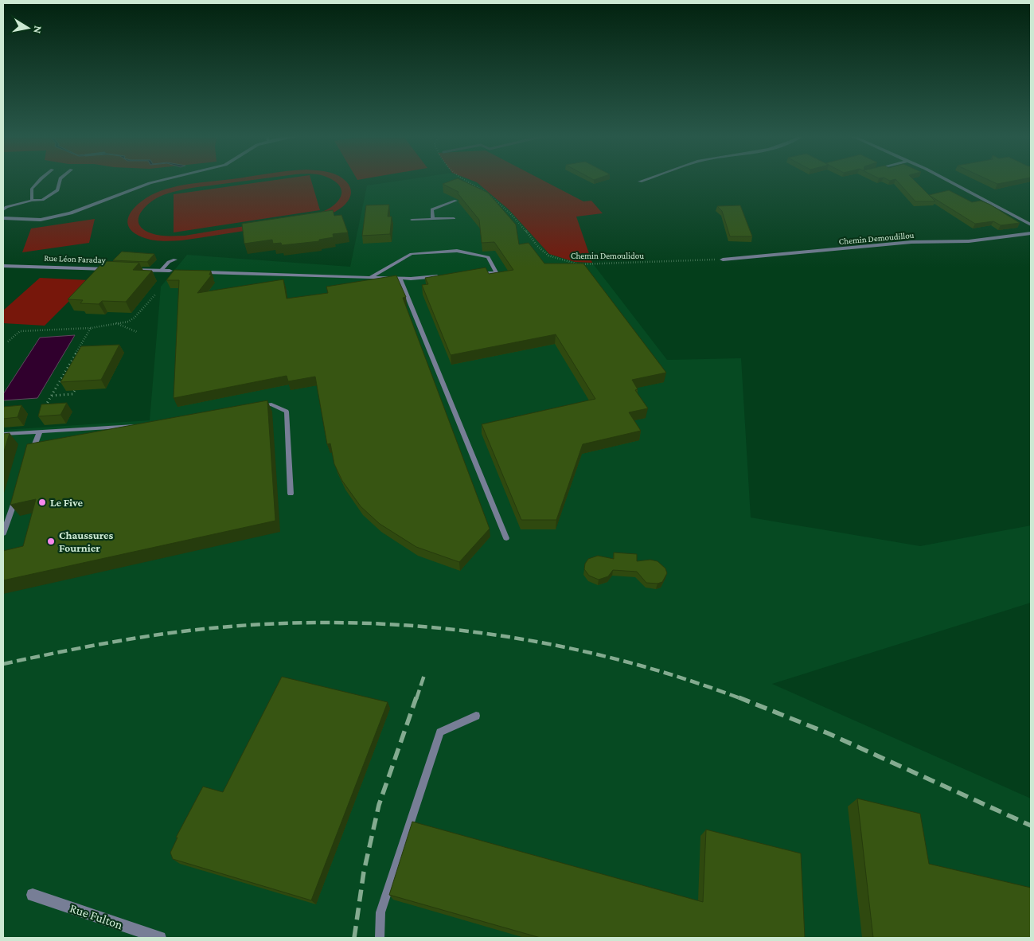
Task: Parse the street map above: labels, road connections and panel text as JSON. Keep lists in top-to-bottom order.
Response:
{
  "streets": {
    "street": ["Chemin Demoudillou", "Rue Léon Faraday", "Rue Fulton"],
    "path": ["Chemin Demoulidou"]
  },
  "crossings": [
    ["Chemin Demoudillou", "Chemin Demoulidou"]
  ],
  "places": ["Le Five", "Chaussures Fournier"],
  "north": "right"
}
